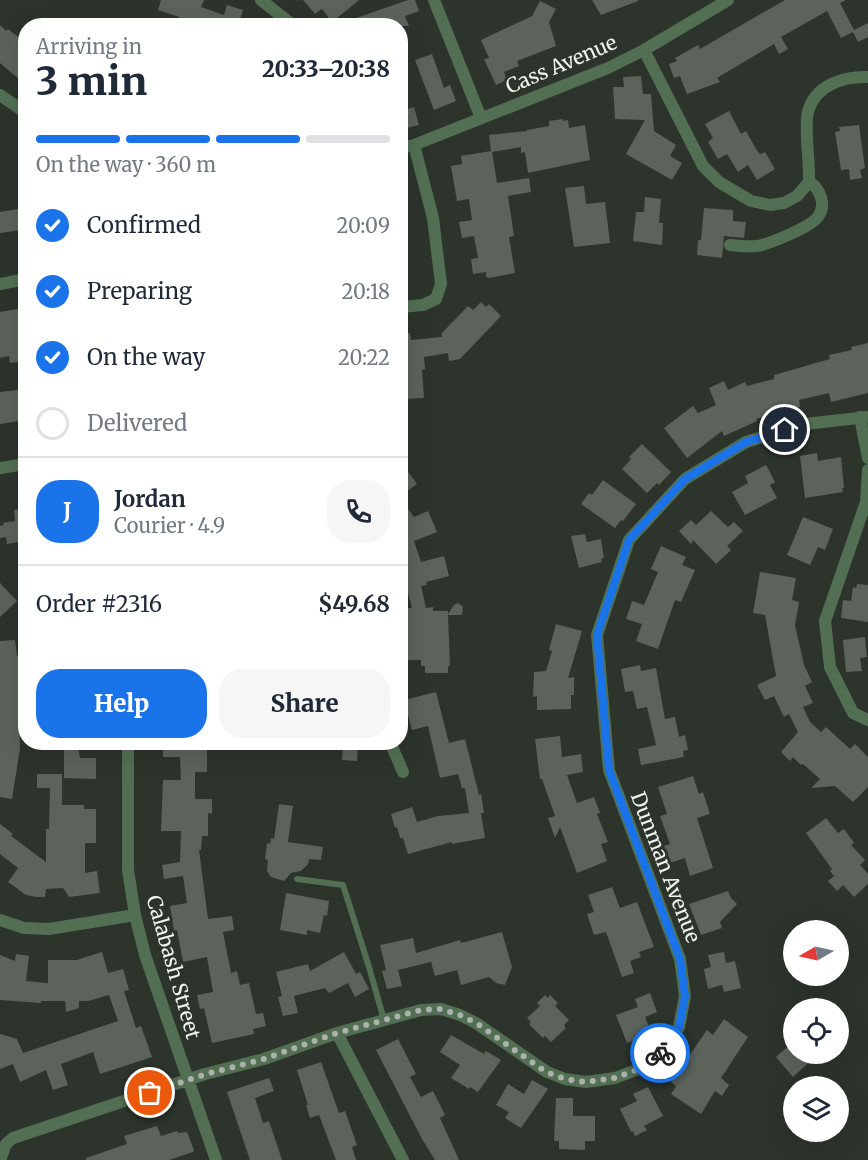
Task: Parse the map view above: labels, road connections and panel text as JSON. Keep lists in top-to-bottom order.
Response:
{
  "streets": {
    "street": ["Cass Avenue", "Dunman Avenue", "Calabash Street"]
  },
  "crossings": [
    ["Dunman Avenue", "Calabash Street"]
  ],
  "north": "left",
  "page": {
    "heading": ["3 min", "Arriving in", "20:33–20:38"],
    "panel": [
      "Jordan",
      "Courier · 4.9",
      "Order #2316",
      "$49.68"
    ],
    "bar": "On the way · 360 m",
    "list": [
      ["Confirmed", "20:09"],
      ["Preparing", "20:18"],
      ["On the way", "20:22"],
      "Delivered"
    ],
    "round": "J",
    "buttons": ["Help", "Share"]
  }
}
